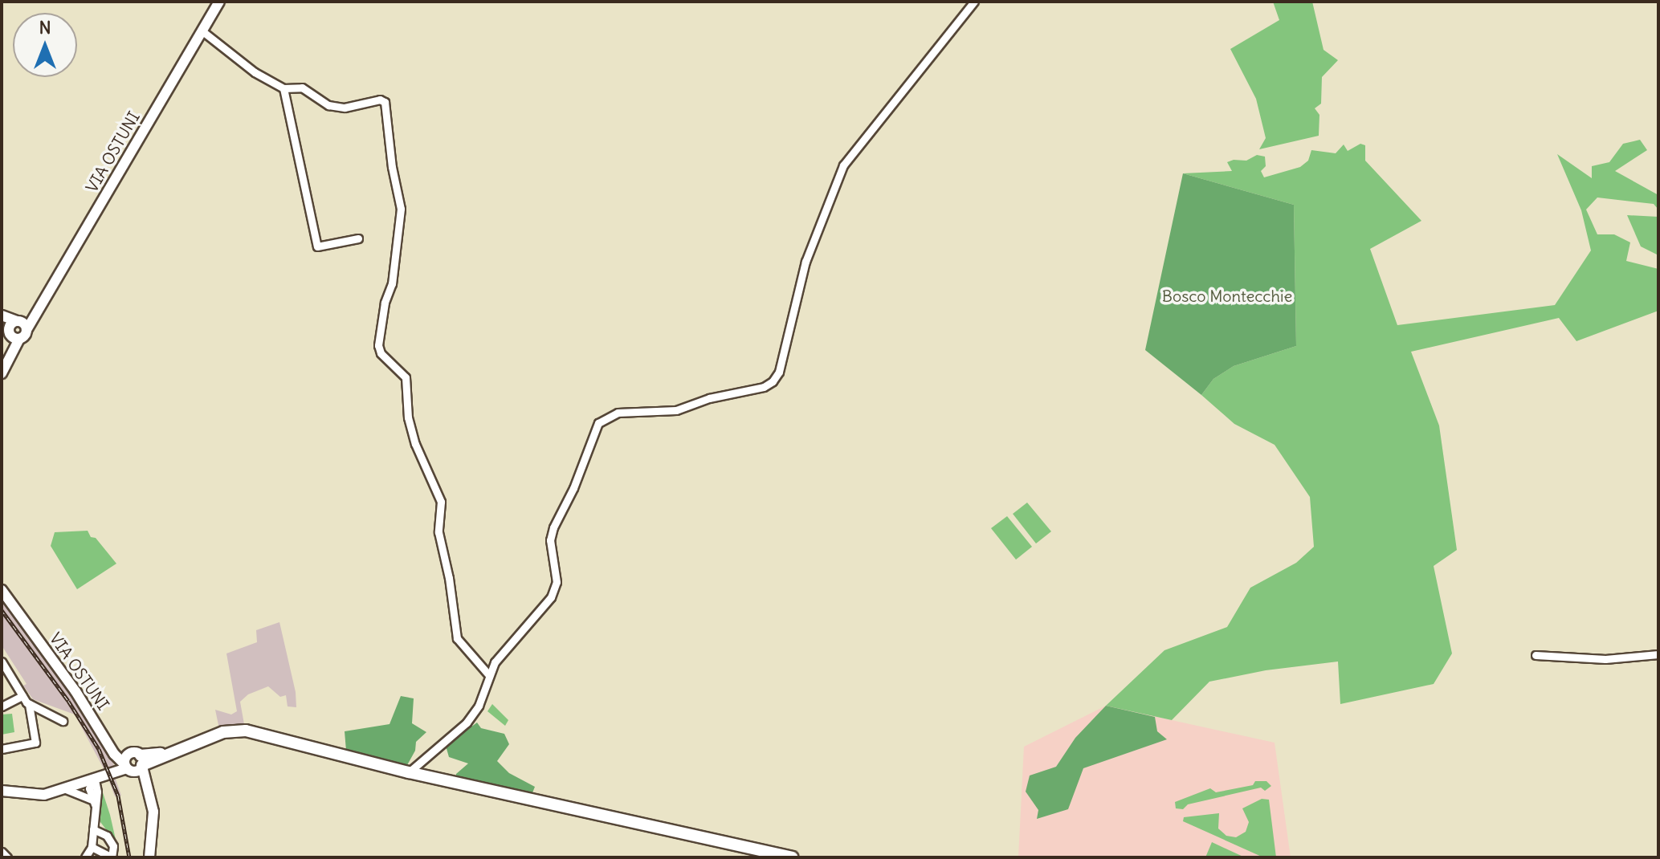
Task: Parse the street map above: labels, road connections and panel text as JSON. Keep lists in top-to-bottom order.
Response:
{
  "streets": {
    "main road": ["VIA OSTUNI"]
  },
  "parks": ["Bosco Montecchie"],
  "north": "top"
}
